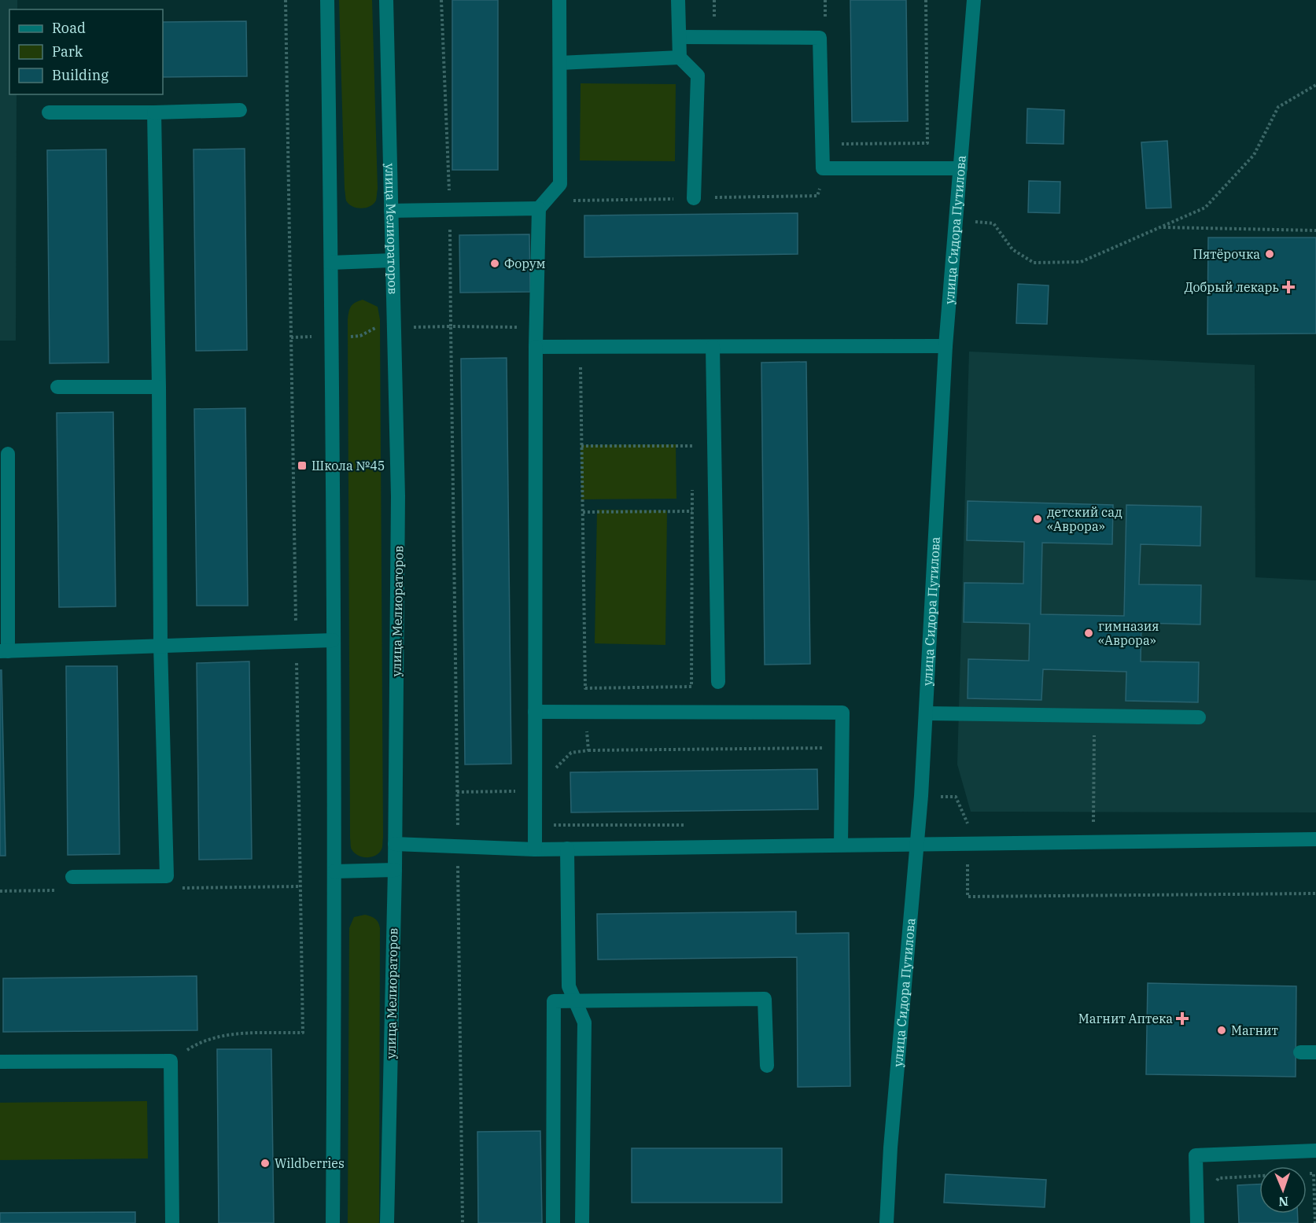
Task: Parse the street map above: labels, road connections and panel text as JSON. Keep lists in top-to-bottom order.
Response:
{
  "streets": {
    "street": ["улица Мелиораторов", "улица Сидора Путилова"]
  },
  "places": {
    "other": [
      "Пятёрочка",
      "Форум",
      "детский сад «Аврора»",
      "гимназия «Аврора»",
      "Магнит",
      "Wildberries"
    ],
    "health": ["Добрый лекарь", "Магнит Аптека"],
    "transit": ["Школа №45"]
  },
  "legend": ["Road", "Park", "Building"],
  "north": "bottom"
}
